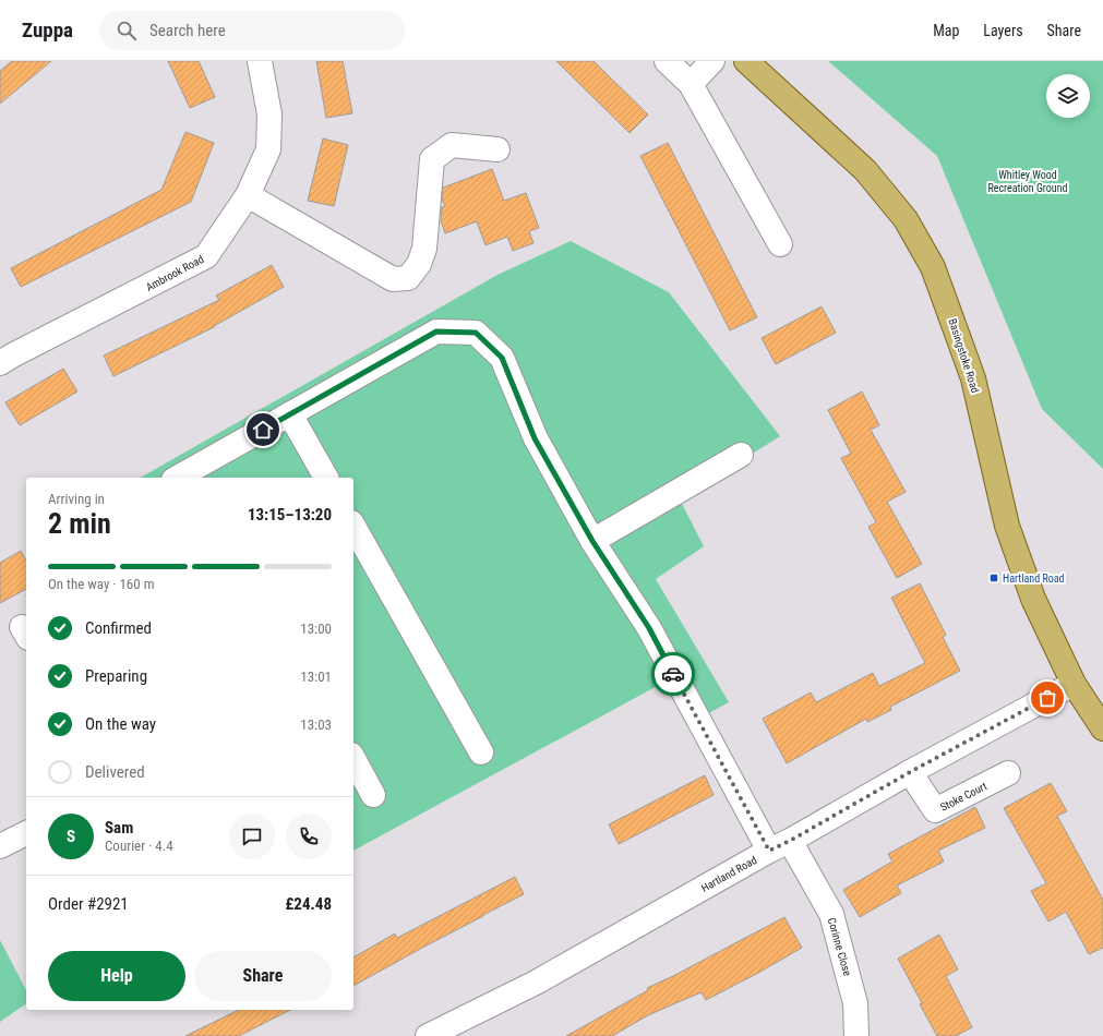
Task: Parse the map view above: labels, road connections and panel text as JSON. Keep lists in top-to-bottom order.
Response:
{
  "streets": {
    "main road": ["Basingstoke Road"],
    "street": [
      "Ambrook Road",
      "Stoke Court",
      "Hartland Road",
      "Corinne Close"
    ]
  },
  "crossings": [
    ["Basingstoke Road", "Hartland Road"],
    ["Stoke Court", "Hartland Road"],
    ["Hartland Road", "Corinne Close"]
  ],
  "parks": ["Whitley Wood Recreation Ground"],
  "places": {
    "transit": ["Hartland Road"]
  },
  "page": {
    "header": "Zuppa",
    "search": "Search here",
    "nav": ["Map", "Layers", "Share"],
    "heading": ["2 min", "Arriving in", "13:15–13:20"],
    "panel": [
      "Sam",
      "Courier · 4.4",
      "Order #2921",
      "£24.48"
    ],
    "bar": "On the way · 160 m",
    "list": [
      ["Confirmed", "13:00"],
      ["Preparing", "13:01"],
      ["On the way", "13:03"],
      "Delivered"
    ],
    "round": "S",
    "buttons": ["Help", "Share"]
  }
}
